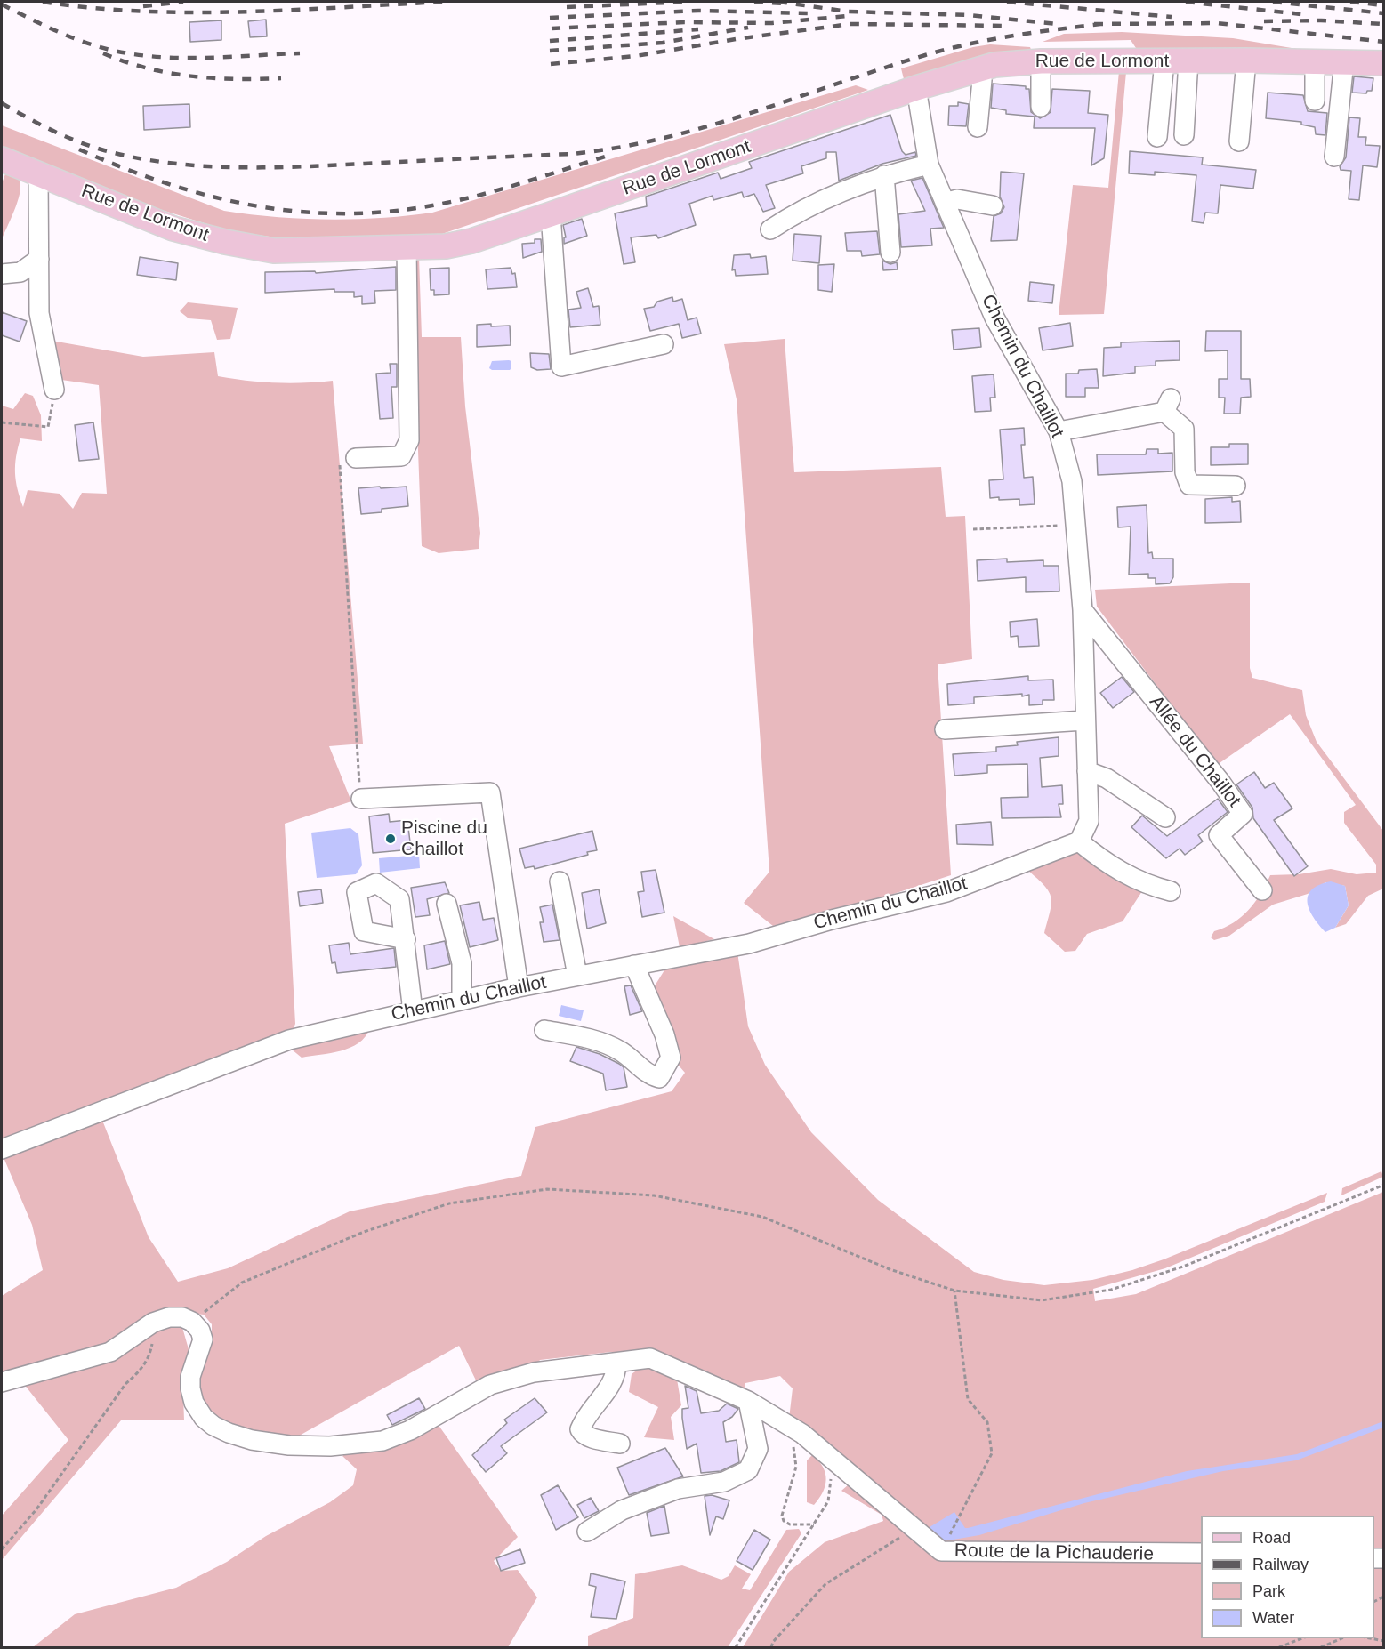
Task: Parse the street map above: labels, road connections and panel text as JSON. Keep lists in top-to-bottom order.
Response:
{
  "streets": {
    "main road": ["Rue de Lormont"],
    "street": ["Chemin du Chaillot", "Allée du Chaillot", "Route de la Pichauderie"]
  },
  "crossings": [
    ["Rue de Lormont", "Chemin du Chaillot"],
    ["Chemin du Chaillot", "Allée du Chaillot"]
  ],
  "places": ["Piscine du Chaillot"],
  "legend": [
    "Road",
    "Railway",
    "Park",
    "Water"
  ]
}
